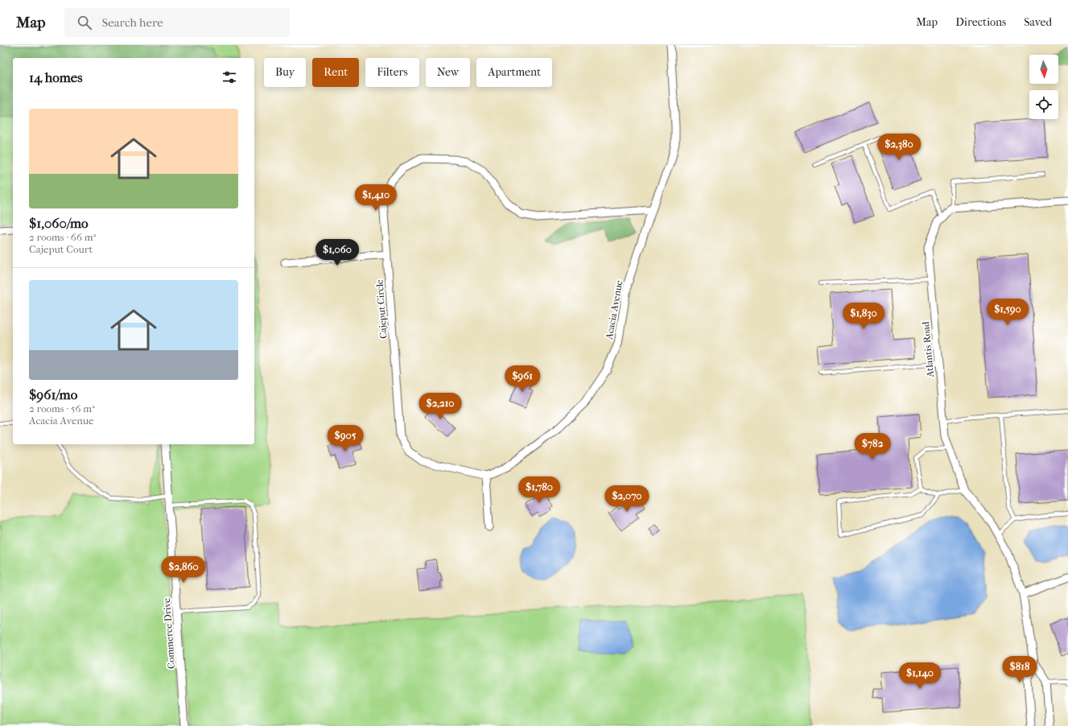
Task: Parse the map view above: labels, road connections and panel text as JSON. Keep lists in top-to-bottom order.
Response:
{
  "streets": {
    "street": [
      "Cajeput Circle",
      "Acacia Avenue",
      "Atlantis Road",
      "Commerce Drive"
    ]
  },
  "crossings": [
    ["Cajeput Circle", "Acacia Avenue"]
  ],
  "north": "bottom",
  "page": {
    "header": "Map",
    "search": "Search here",
    "nav": ["Map", "Directions", "Saved"],
    "chip": [
      "Buy",
      "Rent",
      "Filters",
      "New",
      "Apartment"
    ],
    "heading": "14 homes",
    "list": [
      {
        "name": "$1,060/mo",
        "note": "2 rooms · 66 m² · Cajeput Court"
      },
      {
        "name": "$961/mo",
        "note": "2 rooms · 56 m² · Acacia Avenue"
      }
    ],
    "price": [
      "$2,380",
      "$1,410",
      "$1,060",
      "$1,590",
      "$1,830",
      "$961",
      "$2,210",
      "$905",
      "$782",
      "$1,780",
      "$2,070",
      "$2,860",
      "$818",
      "$1,140"
    ]
  }
}
